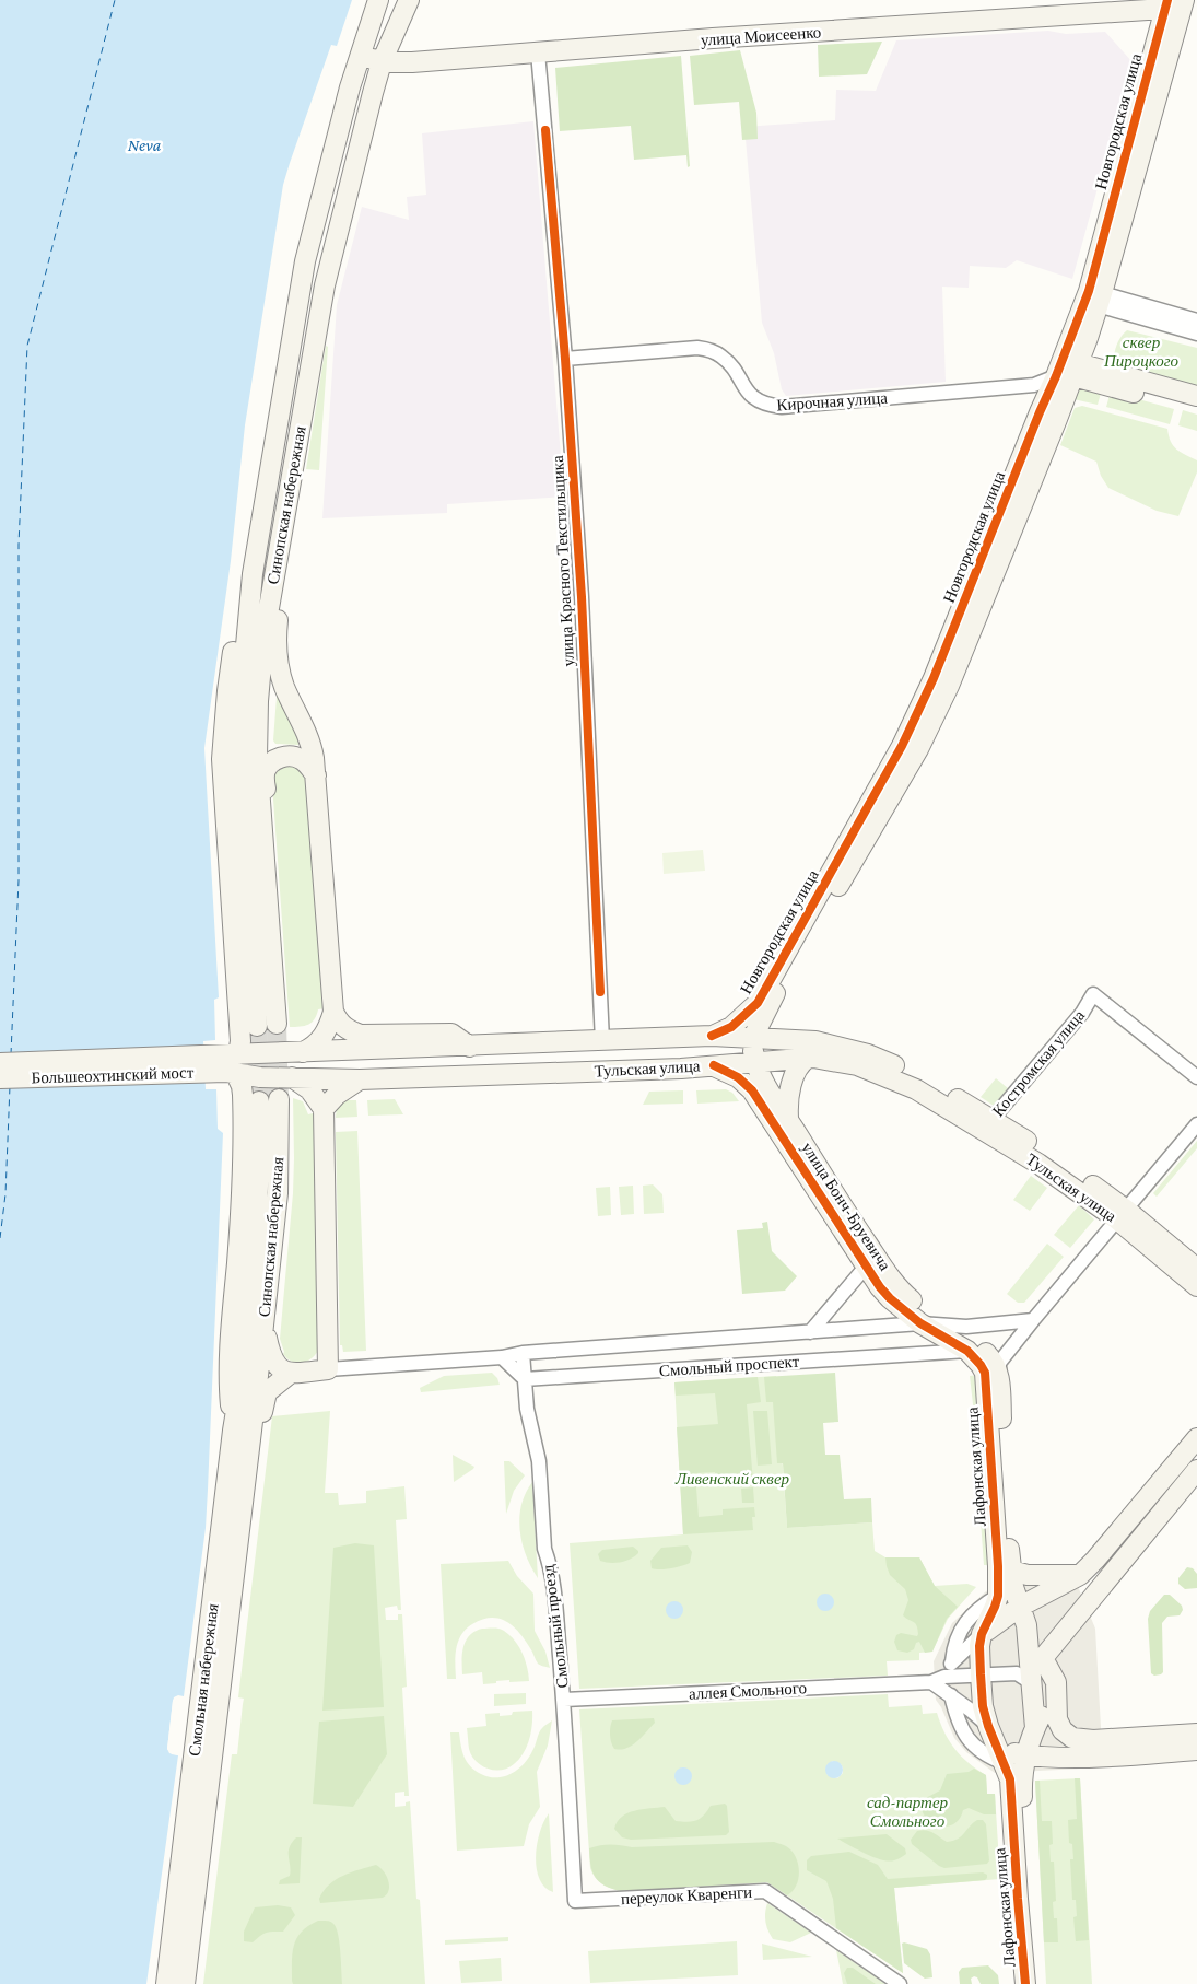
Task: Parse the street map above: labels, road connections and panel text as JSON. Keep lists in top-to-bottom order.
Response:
{
  "streets": {
    "main road": [
      "улица Моисеенко",
      "Новгородская улица",
      "Синопская набережная",
      "Тульская улица",
      "Большеохтинский мост",
      "улица Бонч-Бруевича",
      "Лафонская улица",
      "Смольная набережная"
    ],
    "street": [
      "Кирочная улица",
      "улица Красного Текстильщика",
      "Костромская улица",
      "Смольный проспект",
      "Смольный проезд",
      "аллея Смольного",
      "переулок Кваренги"
    ]
  },
  "crossings": [
    ["улица Моисеенко", "Новгородская улица"],
    ["улица Моисеенко", "Синопская набережная"],
    ["улица Моисеенко", "улица Красного Текстильщика"],
    ["Новгородская улица", "Кирочная улица"],
    ["Новгородская улица", "Тульская улица"],
    ["Новгородская улица", "улица Бонч-Бруевича"],
    ["Кирочная улица", "улица Красного Текстильщика"],
    ["Синопская набережная", "Смольная набережная"],
    ["улица Красного Текстильщика", "Тульская улица"],
    ["Костромская улица", "Тульская улица"],
    ["Тульская улица", "Большеохтинский мост"],
    ["Тульская улица", "улица Бонч-Бруевича"],
    ["улица Бонч-Бруевича", "Смольный проспект"],
    ["улица Бонч-Бруевича", "Лафонская улица"],
    ["Смольный проспект", "Лафонская улица"],
    ["Смольный проспект", "Смольный проезд"],
    ["Смольный проезд", "аллея Смольного"],
    ["Смольный проезд", "переулок Кваренги"]
  ],
  "water": ["Neva"],
  "parks": ["сквер Пироцкого", "Ливенский сквер", "сад-партер Смольного"]
}
